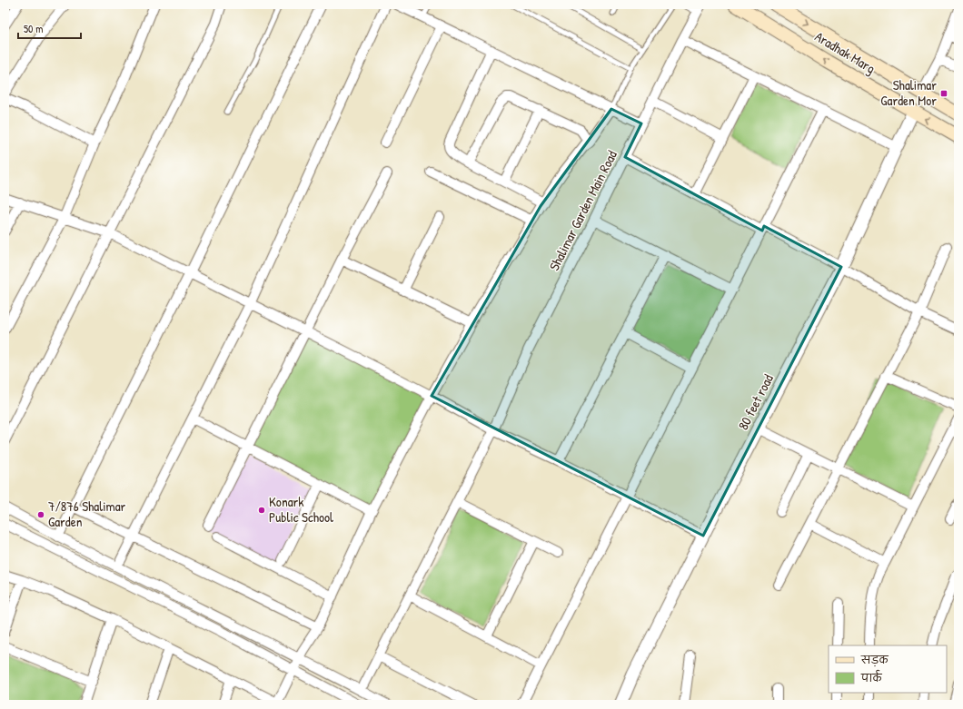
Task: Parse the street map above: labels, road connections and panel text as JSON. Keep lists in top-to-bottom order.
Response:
{
  "streets": {
    "main road": ["Aradhak Marg"],
    "street": ["Shalimar Garden Main Road", "80 feet road"]
  },
  "crossings": [
    ["Aradhak Marg", "80 feet road"]
  ],
  "places": {
    "transit": ["Shalimar Garden Mor"],
    "other": ["Konark Public School", "7/876 Shalimar Garden"]
  },
  "legend": ["सड़क", "पार्क"],
  "scale_bar": "50 m"
}
